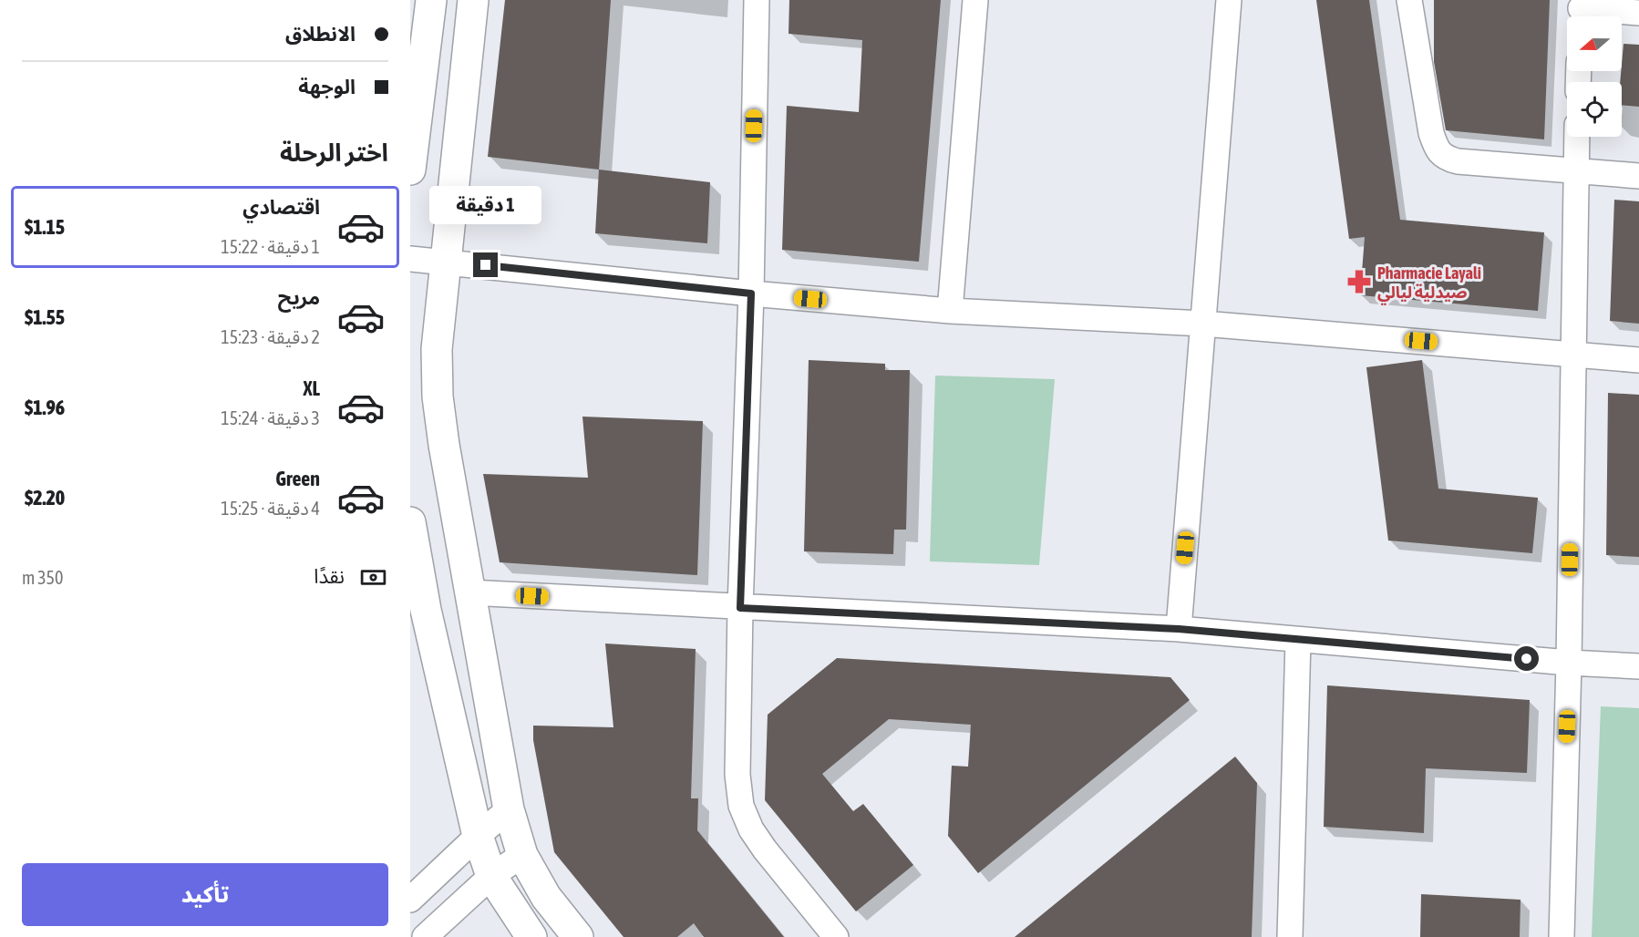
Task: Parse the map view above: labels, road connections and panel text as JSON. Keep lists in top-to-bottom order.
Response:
{
  "places": {
    "pharmacy": ["Pharmacie Layali صيدلية ليالي"]
  },
  "north": "left",
  "page": {
    "banner": ["الانطلاق", "الوجهة"],
    "heading": "اختر الرحلة",
    "bubble": "1 دقيقة",
    "list": [
      {
        "name": "اقتصادي",
        "note": "1 دقيقة · 15:22",
        "value": "$1.15"
      },
      {
        "name": "مريح",
        "note": "2 دقيقة · 15:23",
        "value": "$1.55"
      },
      {
        "name": "XL",
        "note": "3 دقيقة · 15:24",
        "value": "$1.96"
      },
      {
        "name": "Green",
        "note": "4 دقيقة · 15:25",
        "value": "$2.20"
      }
    ],
    "pay": ["نقدًا", "350 m"],
    "buttons": "تأكيد"
  }
}
